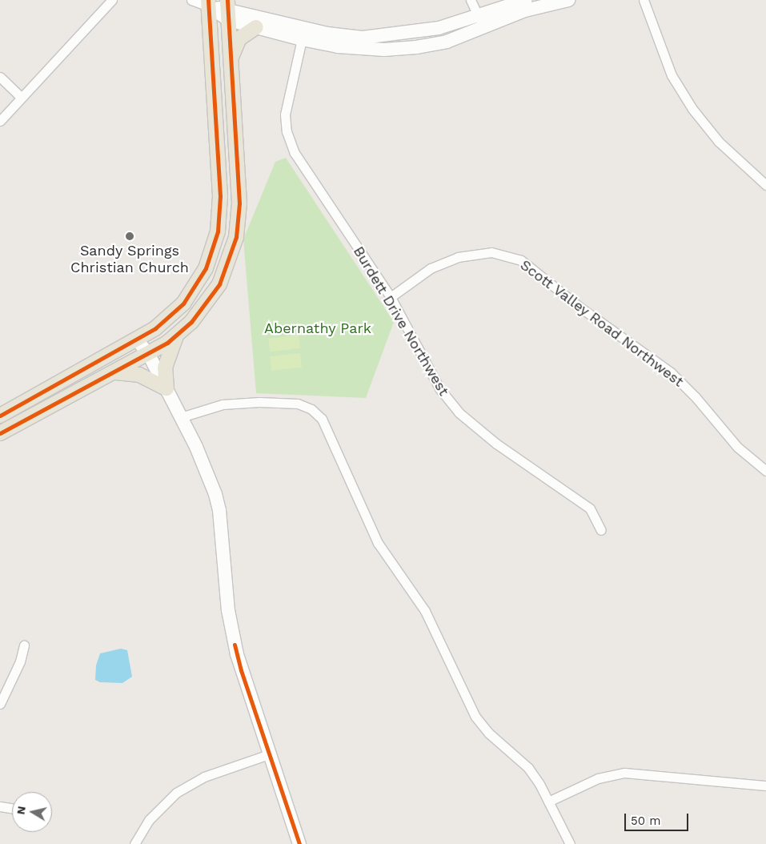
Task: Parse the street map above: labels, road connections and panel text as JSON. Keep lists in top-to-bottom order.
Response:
{
  "streets": {
    "street": ["Burdett Drive Northwest", "Scott Valley Road Northwest"]
  },
  "crossings": [
    ["Burdett Drive Northwest", "Scott Valley Road Northwest"]
  ],
  "parks": ["Abernathy Park"],
  "places": ["Sandy Springs Christian Church"],
  "scale_bar": "50 m",
  "north": "left"
}
